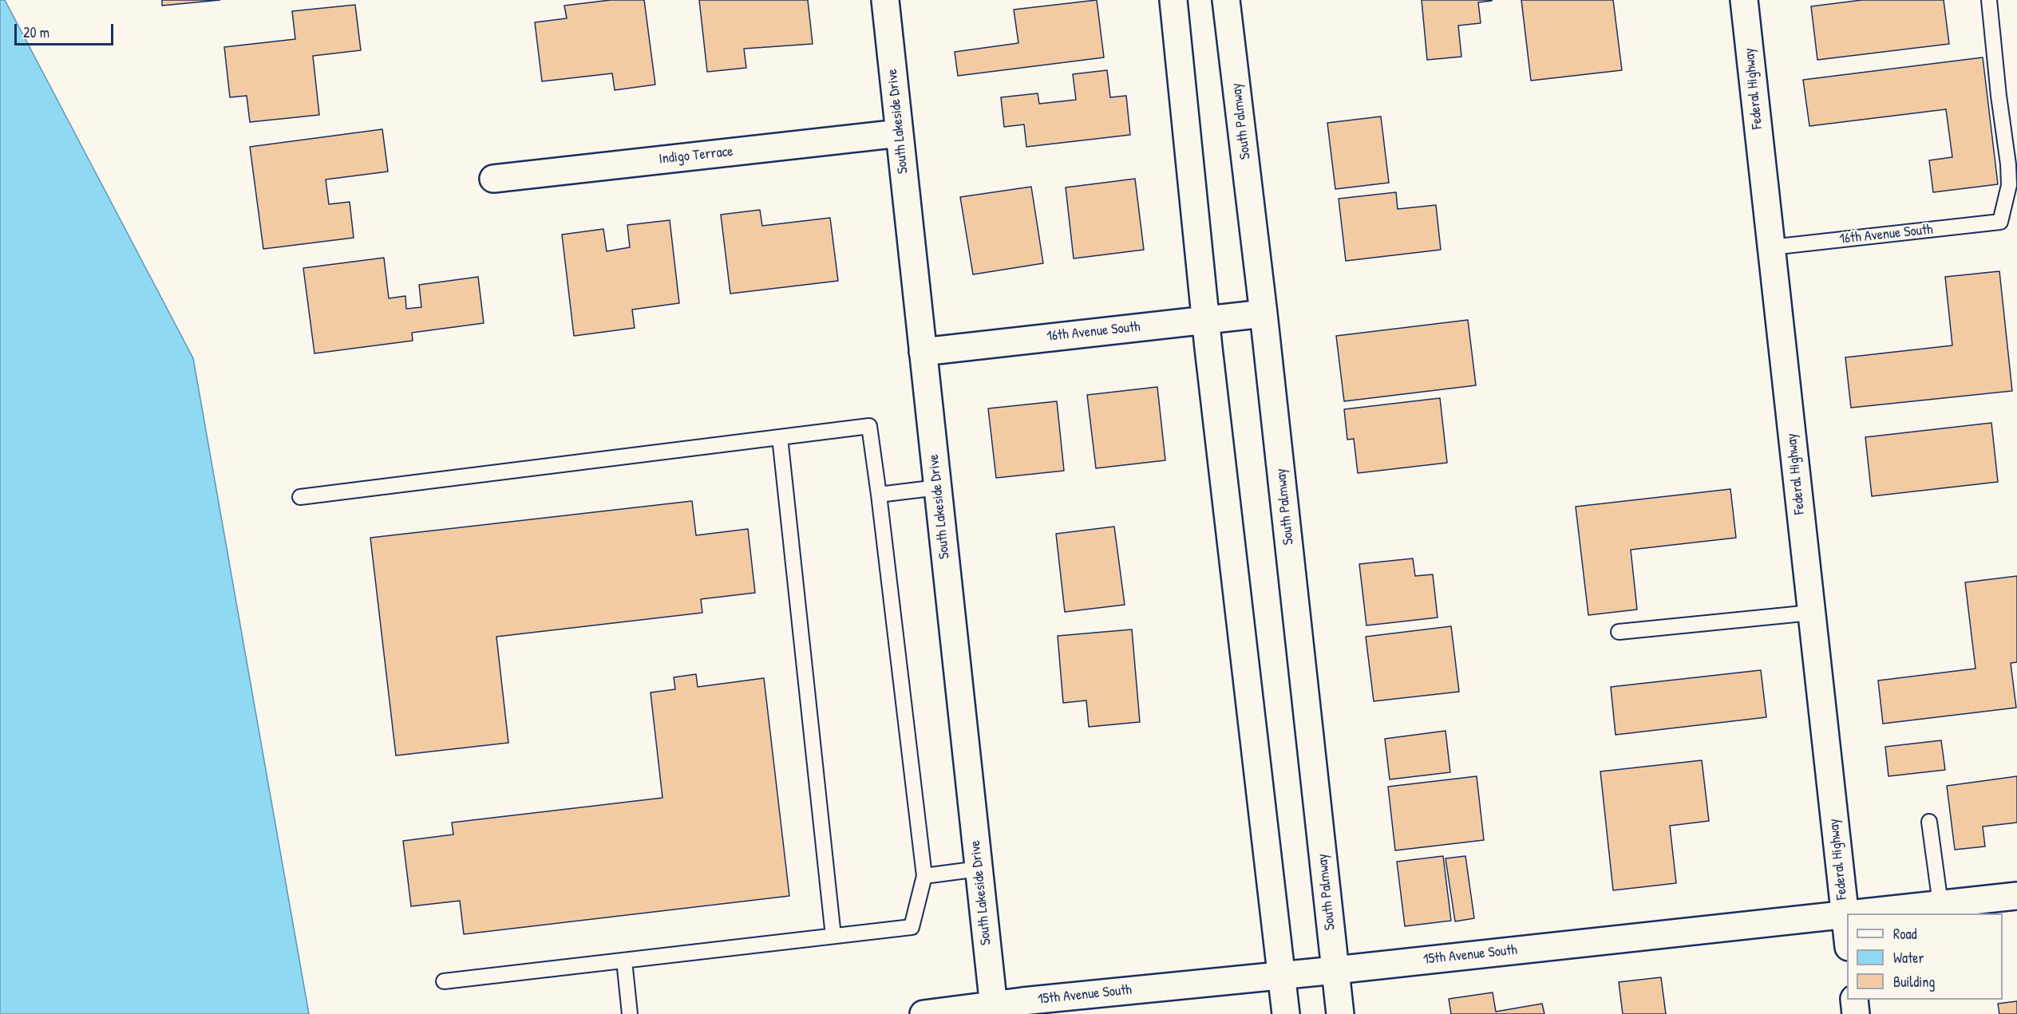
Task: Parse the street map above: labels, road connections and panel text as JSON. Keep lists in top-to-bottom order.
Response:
{
  "streets": {
    "street": [
      "Federal Highway",
      "South Lakeside Drive",
      "South Palmway",
      "Indigo Terrace",
      "16th Avenue South",
      "15th Avenue South"
    ]
  },
  "crossings": [
    ["Federal Highway", "16th Avenue South"],
    ["Federal Highway", "15th Avenue South"],
    ["South Lakeside Drive", "Indigo Terrace"],
    ["South Lakeside Drive", "16th Avenue South"],
    ["South Lakeside Drive", "15th Avenue South"],
    ["South Palmway", "16th Avenue South"],
    ["South Palmway", "15th Avenue South"]
  ],
  "legend": ["Road", "Water", "Building"],
  "scale_bar": "20 m"
}
